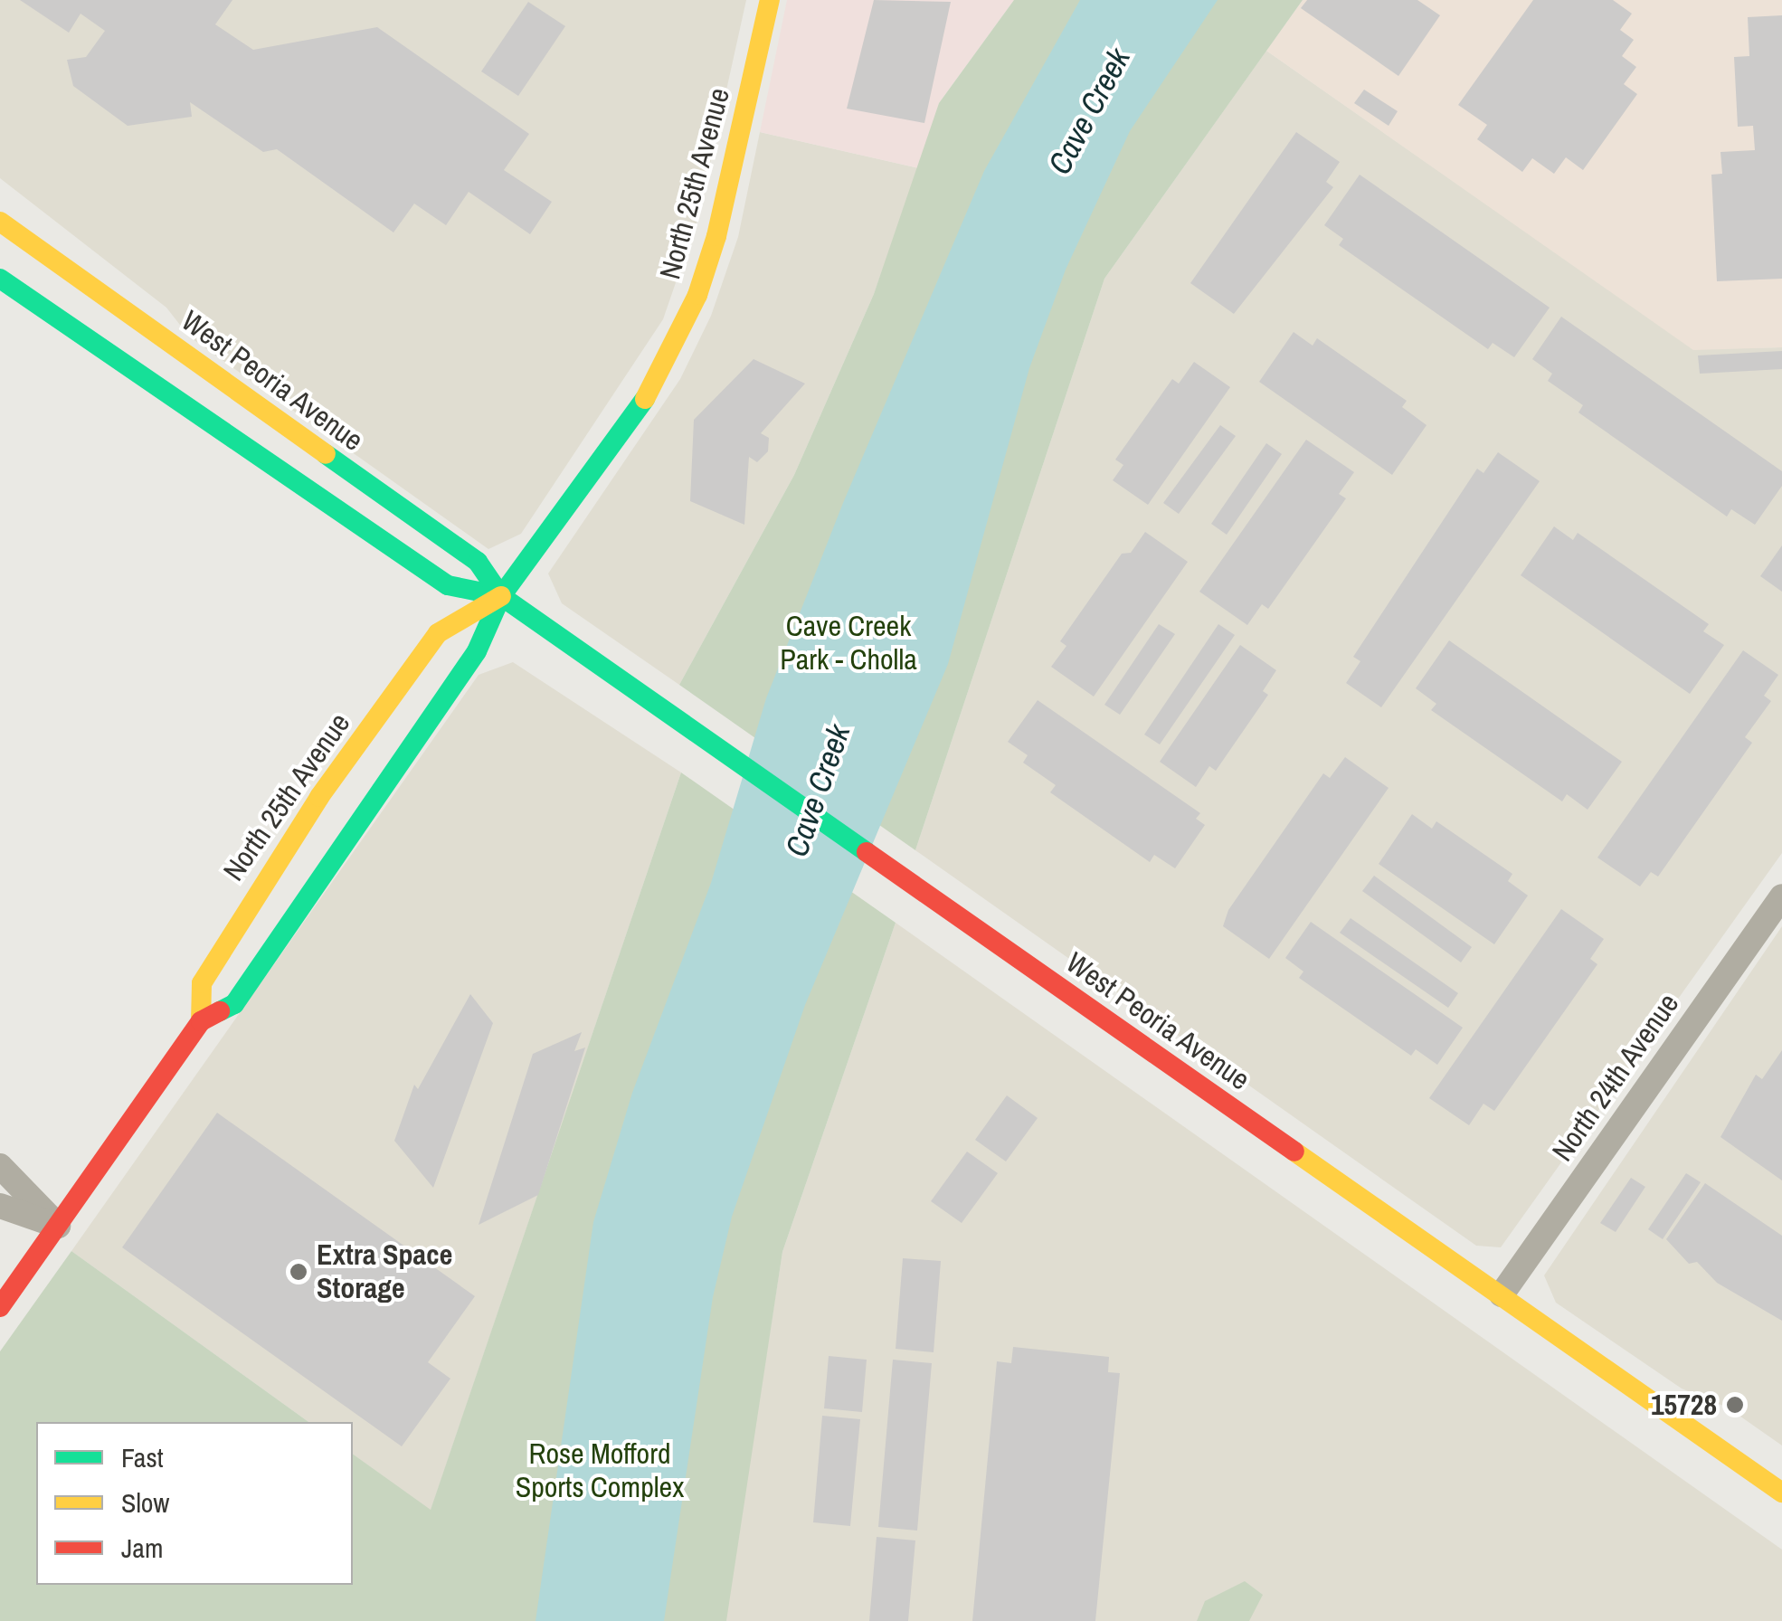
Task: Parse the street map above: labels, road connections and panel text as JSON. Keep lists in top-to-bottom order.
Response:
{
  "streets": {
    "main road": ["North 25th Avenue", "West Peoria Avenue"],
    "street": ["North 24th Avenue"]
  },
  "crossings": [
    ["North 25th Avenue", "West Peoria Avenue"],
    ["West Peoria Avenue", "North 24th Avenue"]
  ],
  "water": ["Cave Creek"],
  "parks": ["Cave Creek Park - Cholla", "Rose Mofford Sports Complex"],
  "places": ["Extra Space Storage", "15728"],
  "legend": ["Fast", "Slow", "Jam"]
}
